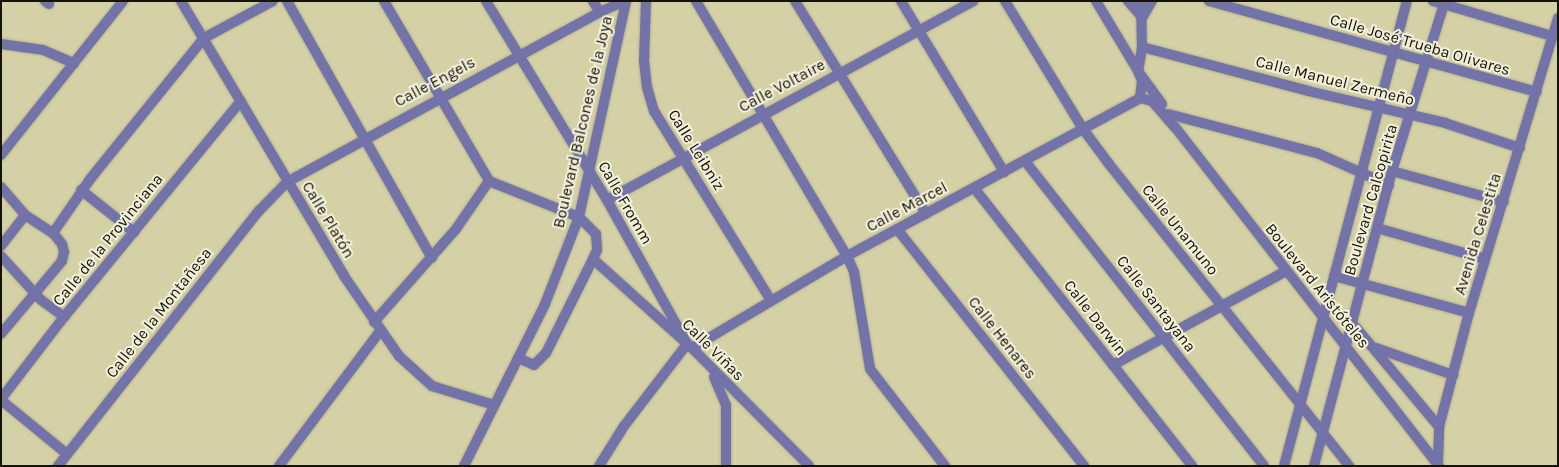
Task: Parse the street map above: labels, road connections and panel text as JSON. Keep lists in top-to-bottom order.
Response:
{
  "streets": {
    "street": [
      "Calle José Trueba Olivares",
      "Calle Manuel Zermeño",
      "Calle Engels",
      "Calle Voltaire",
      "Boulevard Balcones de la Joya",
      "Calle Leibniz",
      "Boulevard Calcopirita",
      "Calle Fromm",
      "Calle Marcel",
      "Calle Platón",
      "Calle Unamuno",
      "Avenida Celestita",
      "Calle de la Provinciana",
      "Boulevard Aristóteles",
      "Calle Santayana",
      "Calle de la Montañesa",
      "Calle Darwin",
      "Calle Henares",
      "Calle Viñas"
    ]
  },
  "crossings": [
    ["Calle José Trueba Olivares", "Boulevard Calcopirita"],
    ["Calle José Trueba Olivares", "Avenida Celestita"],
    ["Calle Manuel Zermeño", "Boulevard Calcopirita"],
    ["Calle Manuel Zermeño", "Avenida Celestita"],
    ["Calle Engels", "Calle Fromm"],
    ["Calle Engels", "Calle Platón"],
    ["Calle Engels", "Calle de la Montañesa"],
    ["Calle Voltaire", "Calle Leibniz"],
    ["Calle Voltaire", "Calle Fromm"],
    ["Boulevard Balcones de la Joya", "Calle Fromm"],
    ["Boulevard Balcones de la Joya", "Calle Platón"],
    ["Calle Leibniz", "Calle Marcel"],
    ["Boulevard Calcopirita", "Calle Unamuno"],
    ["Boulevard Calcopirita", "Boulevard Aristóteles"],
    ["Calle Fromm", "Calle Marcel"],
    ["Calle Fromm", "Calle Viñas"],
    ["Calle Marcel", "Calle Unamuno"],
    ["Calle Marcel", "Boulevard Aristóteles"],
    ["Calle Marcel", "Calle Santayana"],
    ["Calle Marcel", "Calle Darwin"],
    ["Calle Marcel", "Calle Henares"],
    ["Calle Marcel", "Calle Viñas"],
    ["Calle Platón", "Calle de la Provinciana"],
    ["Calle Platón", "Calle de la Montañesa"],
    ["Avenida Celestita", "Boulevard Aristóteles"]
  ]
}
